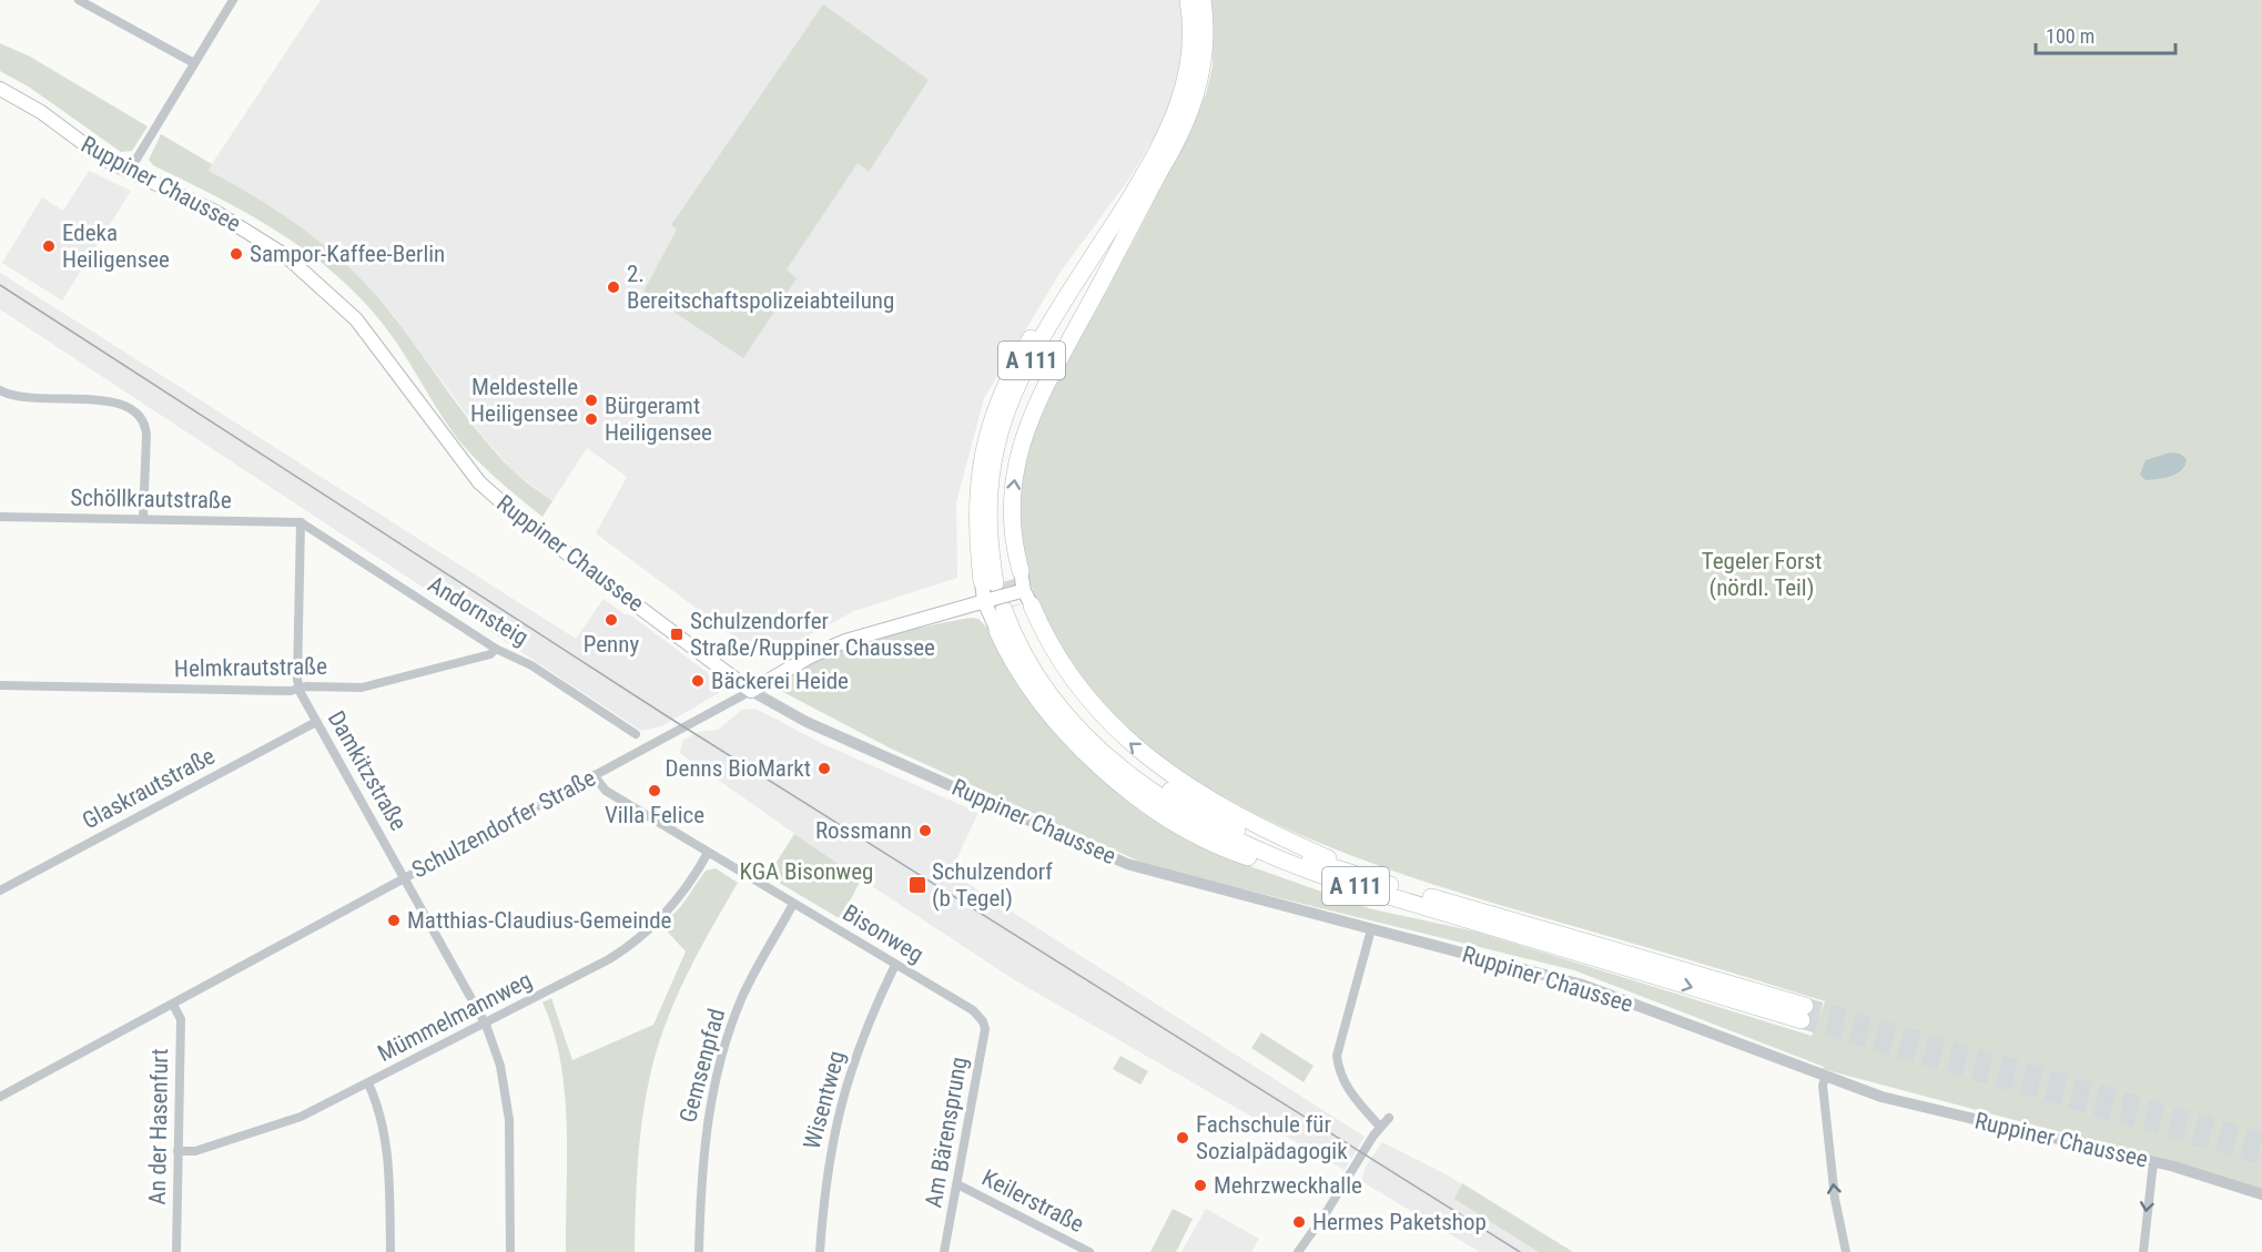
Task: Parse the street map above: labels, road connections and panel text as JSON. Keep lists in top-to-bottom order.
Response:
{
  "streets": {
    "highway": ["A 111"],
    "main road": ["Ruppiner Chaussee", "Schulzendorfer Straße"],
    "street": [
      "Schöllkrautstraße",
      "Andornsteig",
      "Helmkrautstraße",
      "Damkitzstraße",
      "Glaskrautstraße",
      "Bisonweg",
      "Mümmelmannweg",
      "Gemsenpfad",
      "Wisentweg",
      "An der Hasenfurt",
      "Am Bärensprung",
      "Keilerstraße"
    ]
  },
  "crossings": [
    ["Ruppiner Chaussee", "Schulzendorfer Straße"],
    ["A 111", "Schulzendorfer Straße"],
    ["Schöllkrautstraße", "Andornsteig"],
    ["Schöllkrautstraße", "Damkitzstraße"],
    ["Andornsteig", "Helmkrautstraße"],
    ["Andornsteig", "Damkitzstraße"],
    ["Helmkrautstraße", "Damkitzstraße"],
    ["Damkitzstraße", "Glaskrautstraße"],
    ["Damkitzstraße", "Schulzendorfer Straße"],
    ["Damkitzstraße", "Mümmelmannweg"],
    ["Schulzendorfer Straße", "Bisonweg"],
    ["Schulzendorfer Straße", "An der Hasenfurt"],
    ["Bisonweg", "Mümmelmannweg"],
    ["Bisonweg", "Gemsenpfad"],
    ["Bisonweg", "Wisentweg"],
    ["Bisonweg", "Am Bärensprung"],
    ["Mümmelmannweg", "An der Hasenfurt"],
    ["Am Bärensprung", "Keilerstraße"]
  ],
  "parks": ["Tegeler Forst (nördl. Teil)", "KGA Bisonweg"],
  "places": {
    "other": [
      "Edeka Heiligensee",
      "Sampor-Kaffee-Berlin",
      "2. Bereitschaftspolizeiabteilung",
      "Meldestelle Heiligensee",
      "Bürgeramt Heiligensee",
      "Penny",
      "Bäckerei Heide",
      "Denns BioMarkt",
      "Villa Felice",
      "Rossmann",
      "Matthias-Claudius-Gemeinde",
      "Fachschule für Sozialpädagogik",
      "Mehrzweckhalle",
      "Hermes Paketshop"
    ],
    "transit": ["Schulzendorfer Straße/Ruppiner Chaussee", "Schulzendorf (b Tegel)"]
  },
  "scale_bar": "100 m"
}
